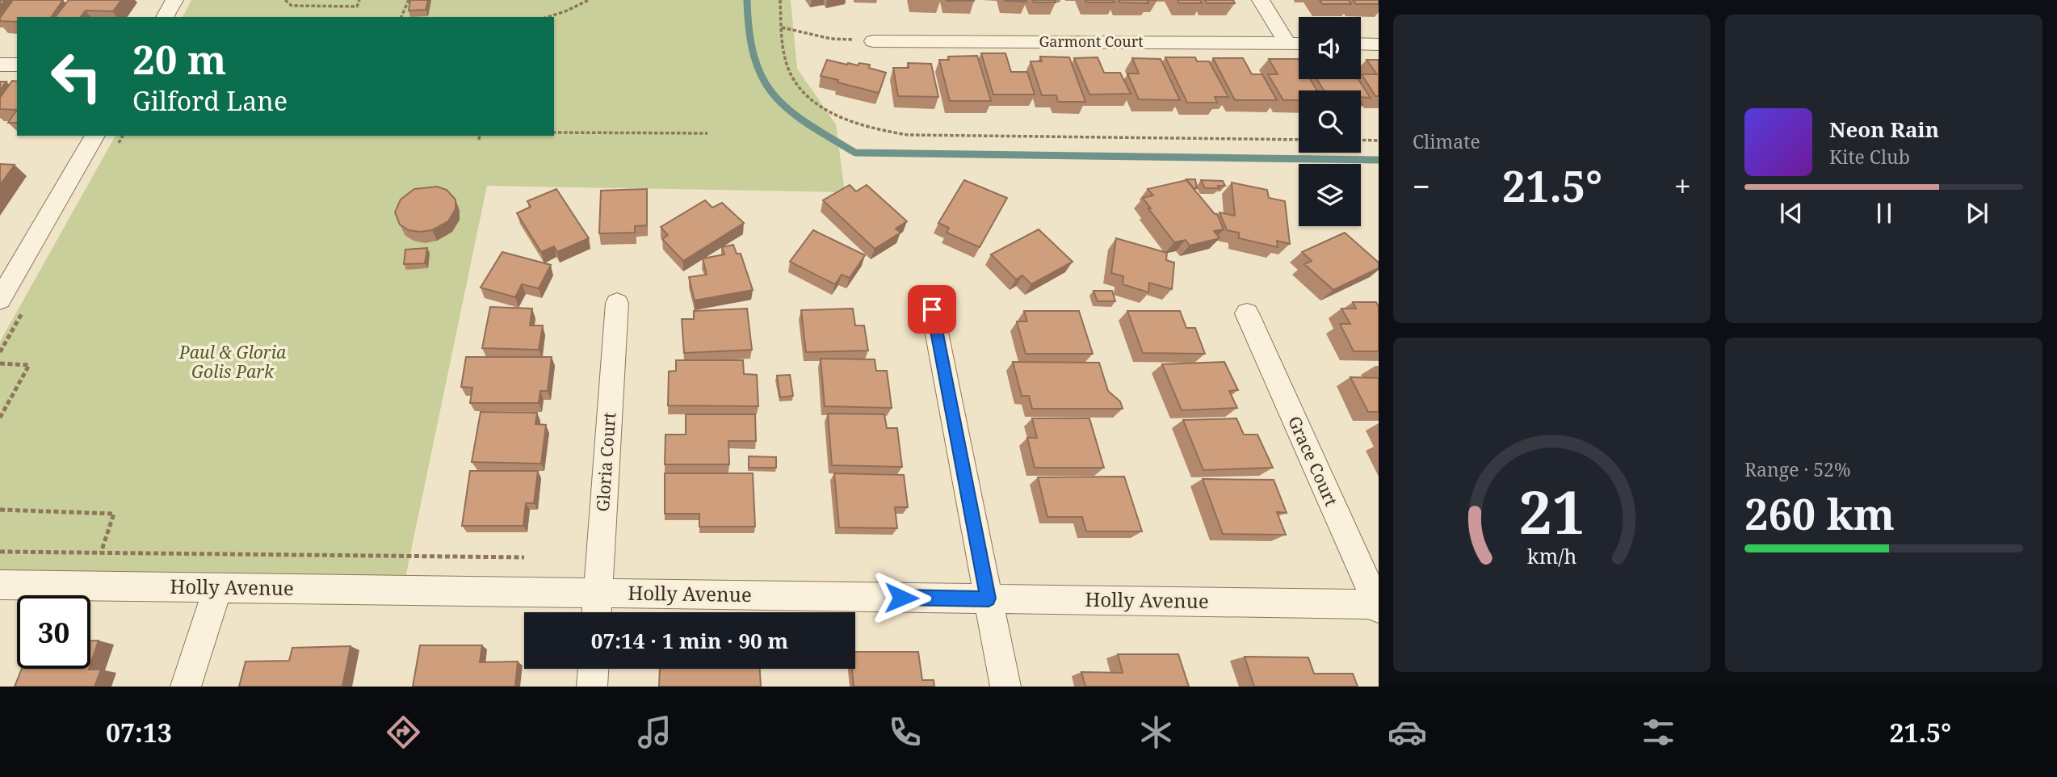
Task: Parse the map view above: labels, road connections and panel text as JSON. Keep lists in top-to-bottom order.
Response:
{
  "streets": {
    "street": [
      "Garmont Court",
      "Grace Court",
      "Gloria Court",
      "Holly Avenue"
    ]
  },
  "crossings": [
    ["Grace Court", "Holly Avenue"],
    ["Gloria Court", "Holly Avenue"]
  ],
  "parks": ["Paul & Gloria Golis Park"],
  "page": {
    "tile": [
      "Climate",
      ["Range · 52%", "260 km"]
    ],
    "turn": ["20 m", "Gilford Lane"],
    "song": ["Neon Rain", "Kite Club"],
    "heat": ["−", "21.5°", "+"],
    "limit": "30",
    "trip": "07:14 · 1 min · 90 m",
    "tabs": ["07:13", "21.5°"],
    "gauge": ["21", "km/h"]
  }
}
